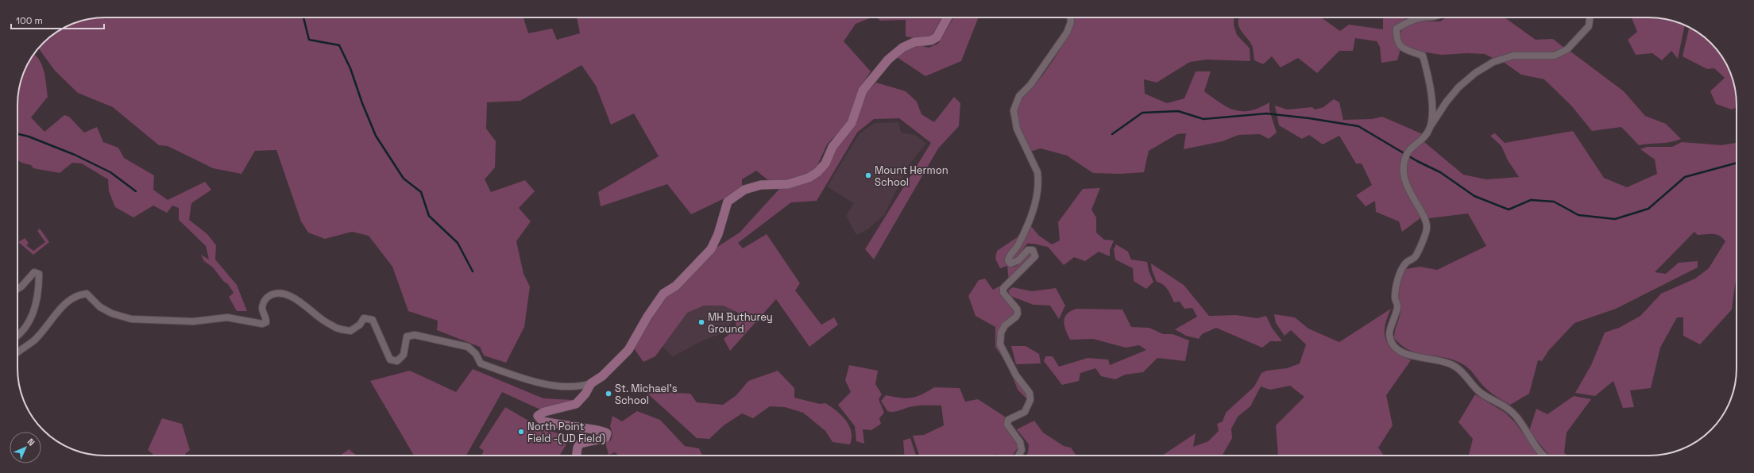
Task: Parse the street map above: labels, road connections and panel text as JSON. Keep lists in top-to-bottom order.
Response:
{
  "places": [
    "Mount Hermon School",
    "MH Buthurey Ground",
    "St. Michael's School",
    "North Point Field -(UD Field)"
  ],
  "scale_bar": "100 m",
  "north": "top right"
}
